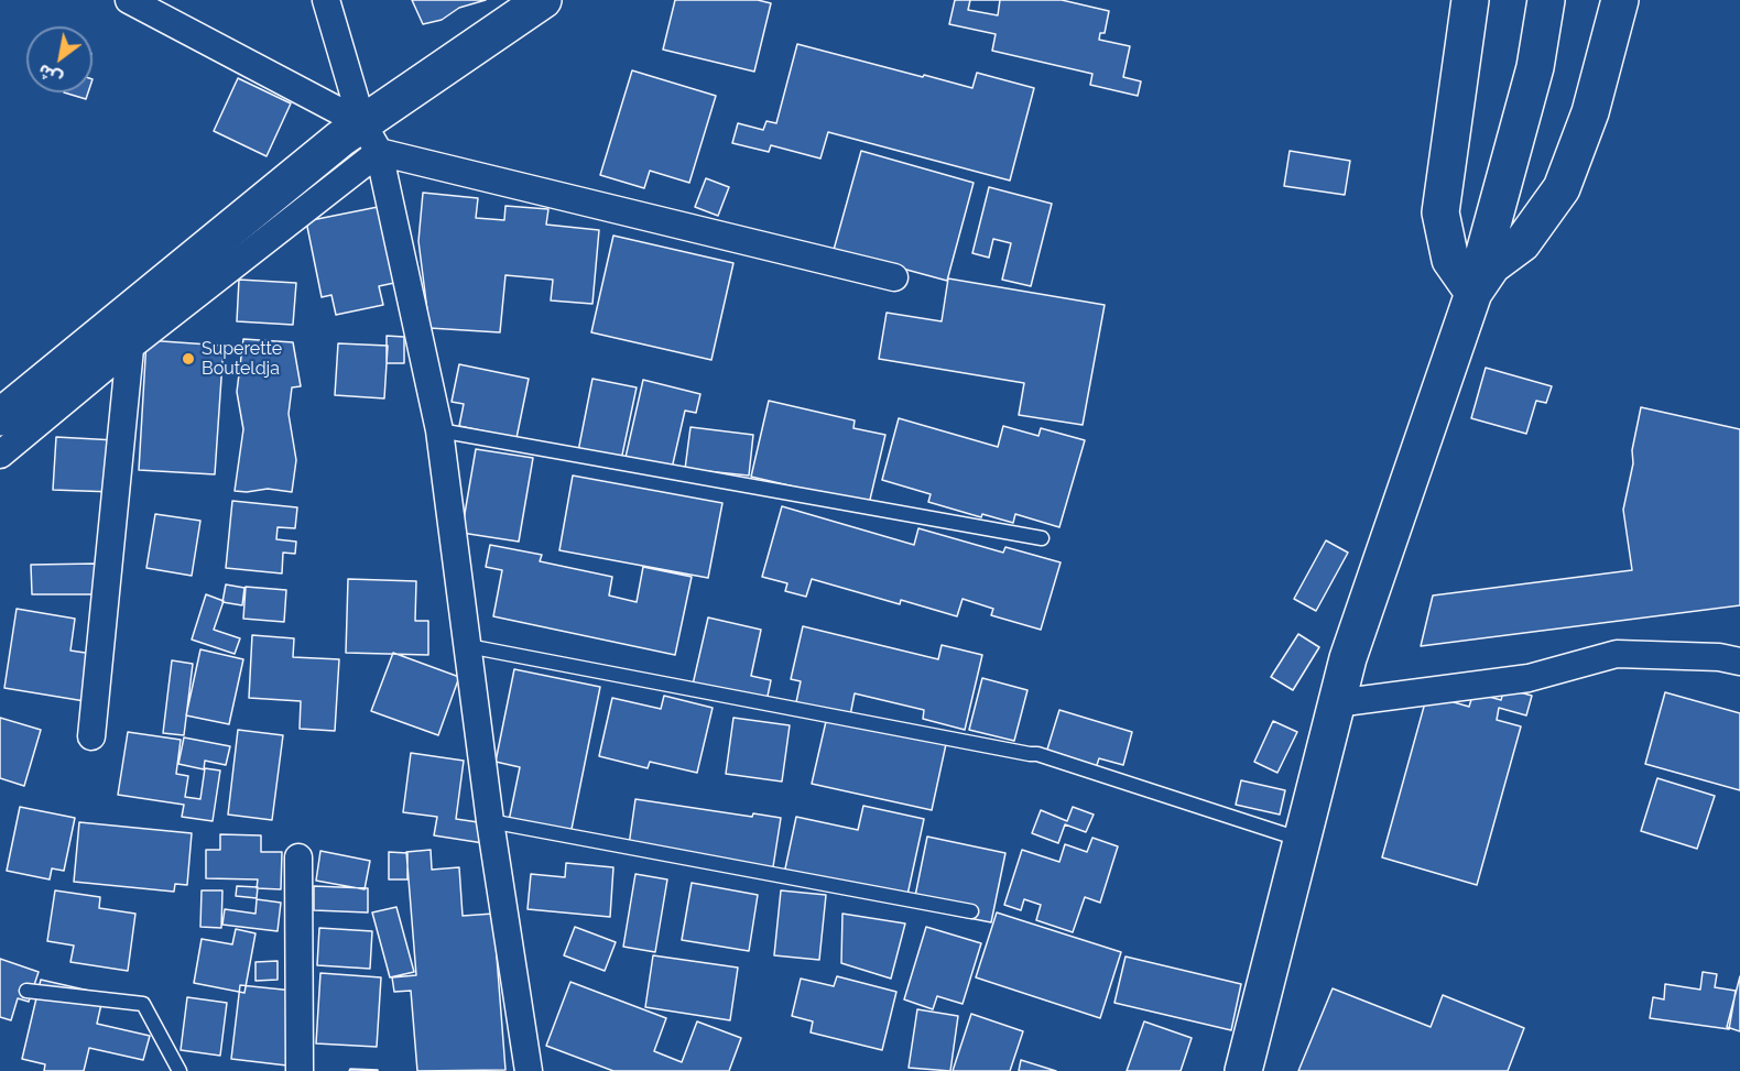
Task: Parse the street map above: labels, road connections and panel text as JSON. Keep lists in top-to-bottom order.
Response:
{
  "places": ["Superette Bouteldja"],
  "north": "bottom left"
}
